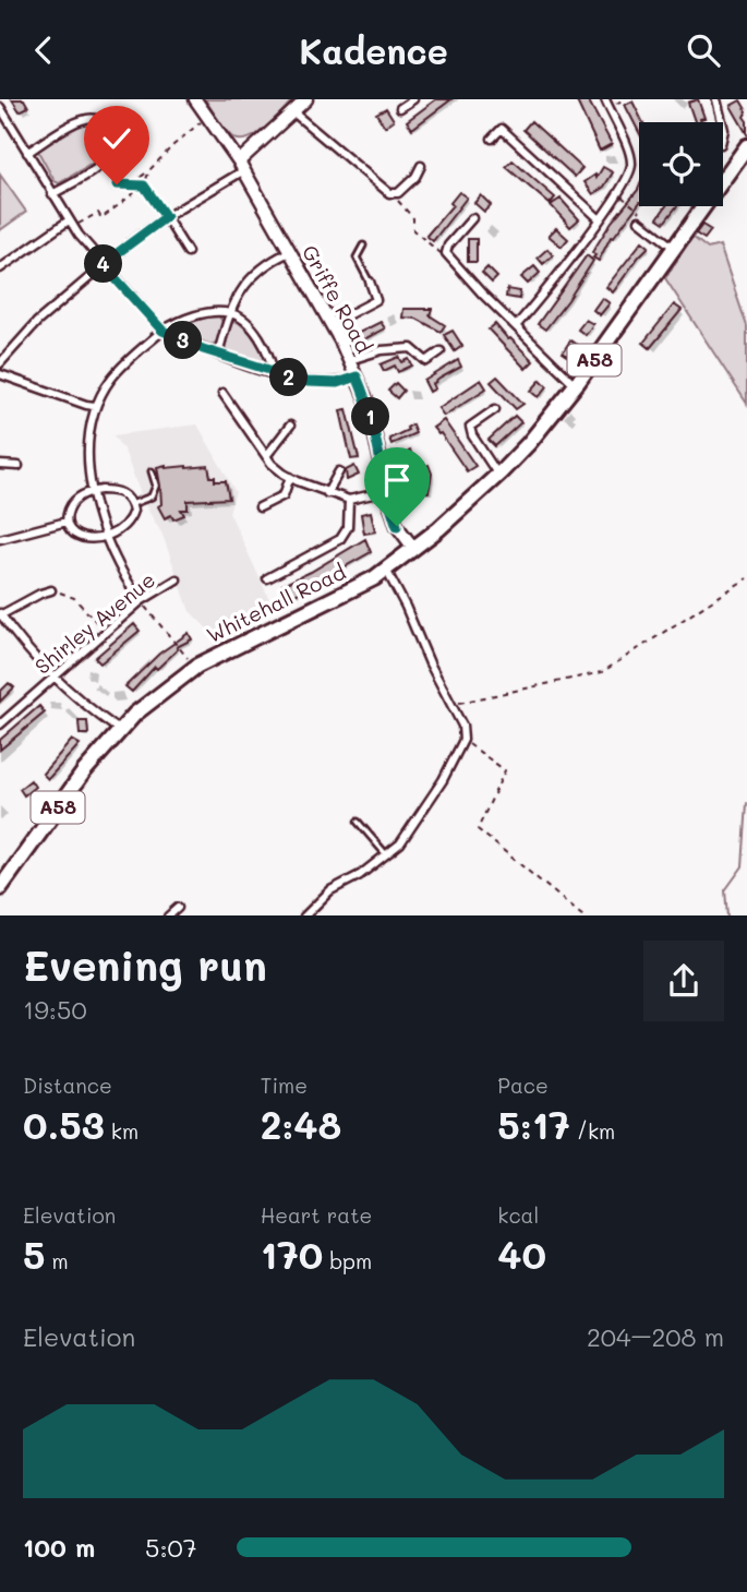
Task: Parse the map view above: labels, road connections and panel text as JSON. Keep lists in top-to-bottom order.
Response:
{
  "streets": {
    "highway": ["A58", "Whitehall Road"],
    "street": ["Griffe Road", "Shirley Avenue"]
  },
  "crossings": [
    ["Griffe Road", "Whitehall Road"]
  ],
  "page": {
    "header": "Kadence",
    "pins": [
      "4",
      "3",
      "2",
      "1"
    ],
    "heading": ["Evening run", "19:50"],
    "stats": [
      ["Distance", "0.53 km"],
      ["Time", "2:48"],
      ["Pace", "5:17 /km"],
      ["Elevation", "5 m"],
      ["Heart rate", "170 bpm"],
      ["kcal", "40"]
    ],
    "chart": ["Elevation", "204–208 m"],
    "list": [
      {
        "name": "100 m",
        "note": "5:07"
      }
    ]
  }
}
